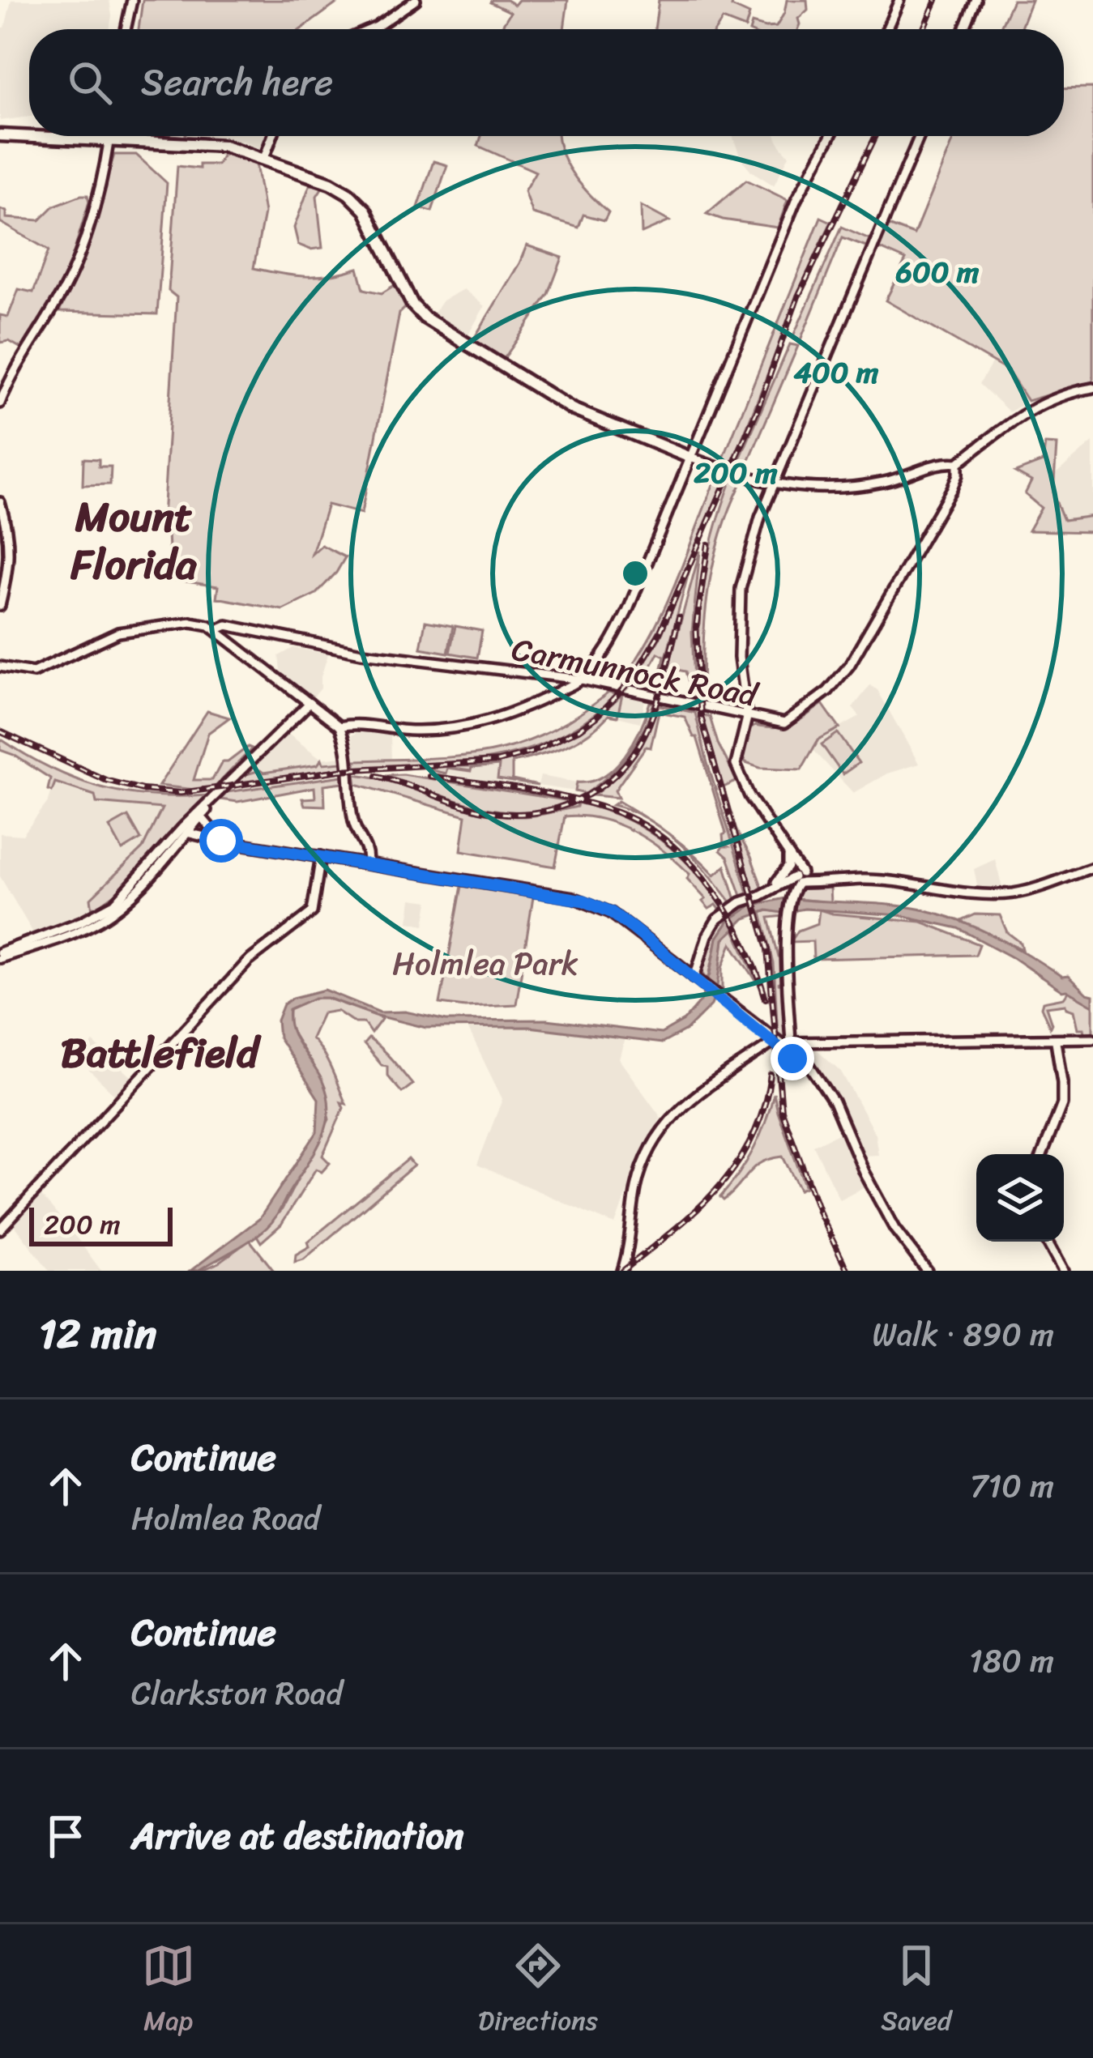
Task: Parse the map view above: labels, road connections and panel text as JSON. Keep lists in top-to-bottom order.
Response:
{
  "streets": {
    "street": ["Carmunnock Road"]
  },
  "districts": ["Mount Florida", "Battlefield"],
  "parks": ["Holmlea Park"],
  "scale_bar": "200 m",
  "page": {
    "search": "Search here",
    "scale": "200 m",
    "heading": ["12 min", "Walk · 890 m"],
    "list": [
      ["Continue", "Holmlea Road", "710 m"],
      ["Continue", "Clarkston Road", "180 m"],
      "Arrive at destination"
    ],
    "nav": ["Map", "Directions", "Saved"]
  },
  "rings": ["600 m", "400 m", "200 m"]
}
